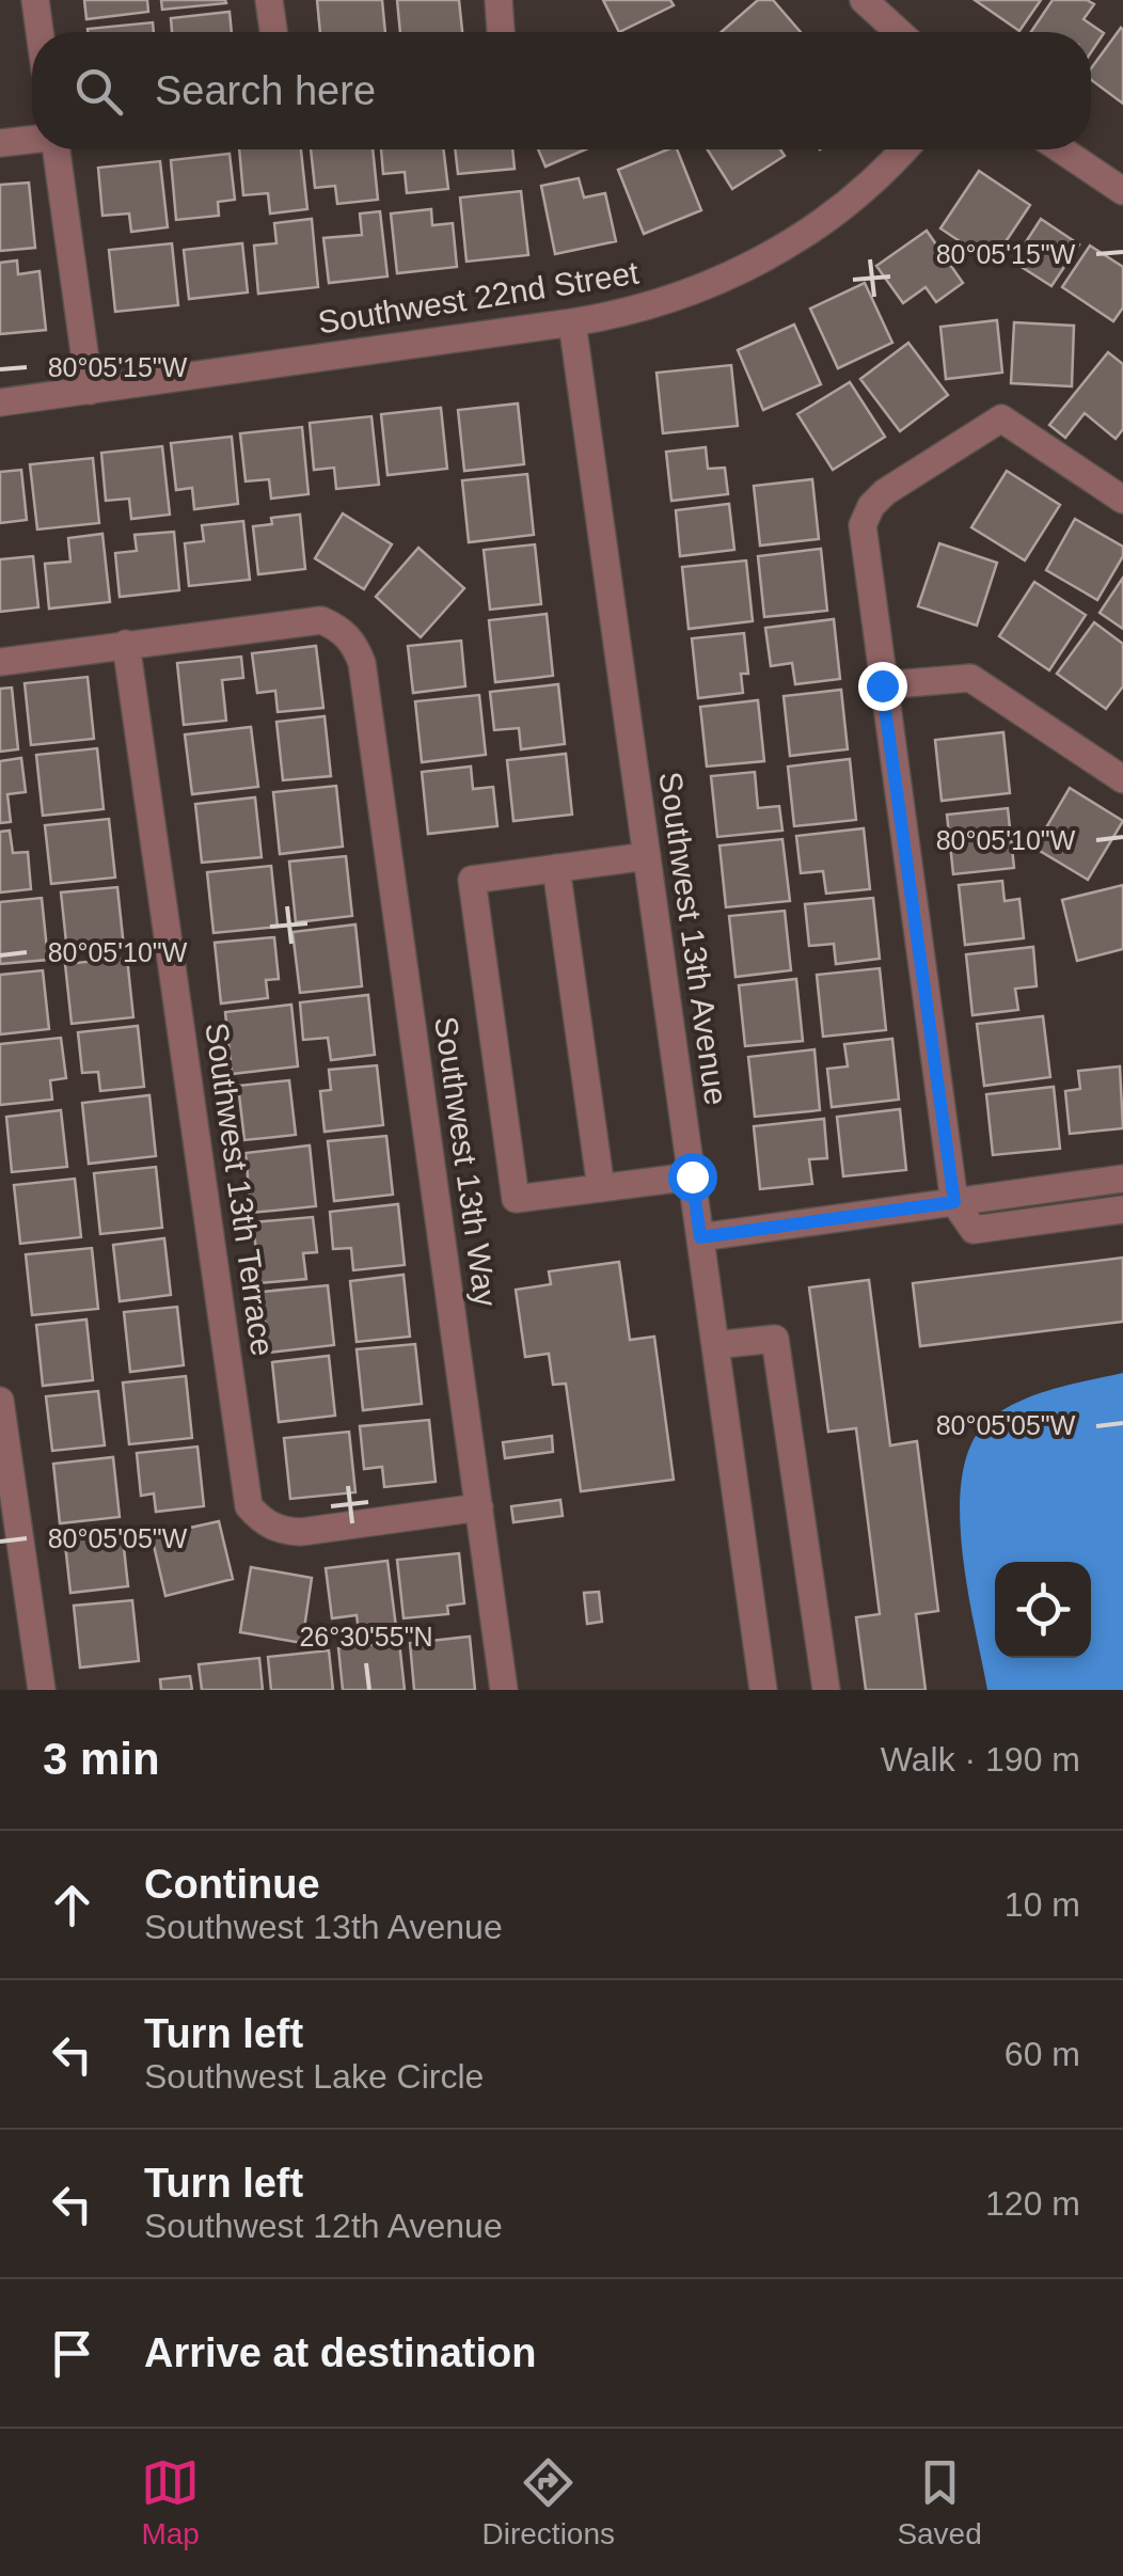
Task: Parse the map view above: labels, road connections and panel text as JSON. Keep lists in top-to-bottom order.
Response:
{
  "streets": {
    "street": [
      "Southwest 22nd Street",
      "Southwest 13th Avenue",
      "Southwest 13th Way",
      "Southwest 13th Terrace"
    ]
  },
  "crossings": [
    ["Southwest 22nd Street", "Southwest 13th Avenue"],
    ["Southwest 13th Way", "Southwest 13th Terrace"]
  ],
  "page": {
    "search": "Search here",
    "heading": ["3 min", "Walk · 190 m"],
    "list": [
      ["Continue", "Southwest 13th Avenue", "10 m"],
      ["Turn left", "Southwest Lake Circle", "60 m"],
      ["Turn left", "Southwest 12th Avenue", "120 m"],
      "Arrive at destination"
    ],
    "nav": ["Map", "Directions", "Saved"]
  },
  "coordinates": [
    "80°05'15\"W",
    "80°05'10\"W",
    "80°05'05\"W",
    "26°30'55\"N"
  ]
}
